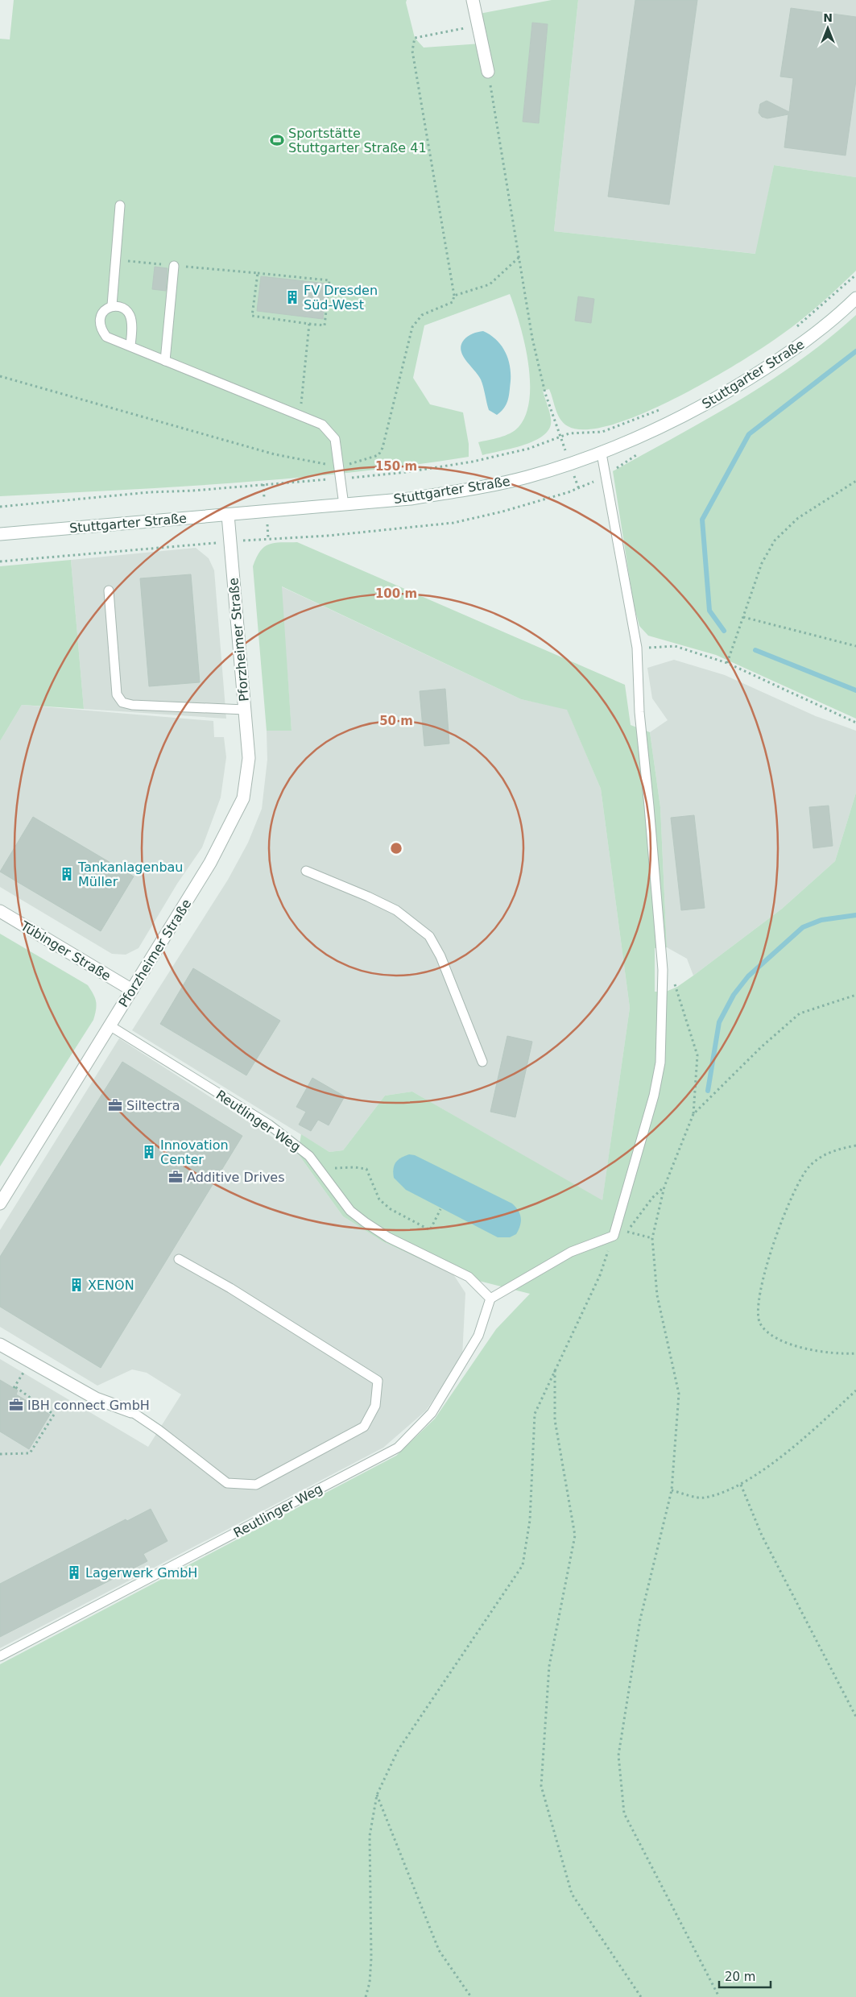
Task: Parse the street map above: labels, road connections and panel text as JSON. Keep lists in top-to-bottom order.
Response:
{
  "streets": {
    "street": ["Stuttgarter Straße", "Pforzheimer Straße", "Tübinger Straße"],
    "lane": ["Reutlinger Weg"]
  },
  "crossings": [
    ["Stuttgarter Straße", "Pforzheimer Straße"],
    ["Pforzheimer Straße", "Tübinger Straße"],
    ["Pforzheimer Straße", "Reutlinger Weg"]
  ],
  "places": {
    "sports": ["Sportstätte Stuttgarter Straße 41"],
    "building": [
      "FV Dresden Süd-West",
      "Tankanlagenbau Müller",
      "Innovation Center",
      "XENON",
      "Lagerwerk GmbH"
    ],
    "office": ["Siltectra", "Additive Drives", "IBH connect GmbH"]
  },
  "scale_bar": "20 m",
  "north": "top",
  "rings": ["150 m", "100 m", "50 m"]
}
